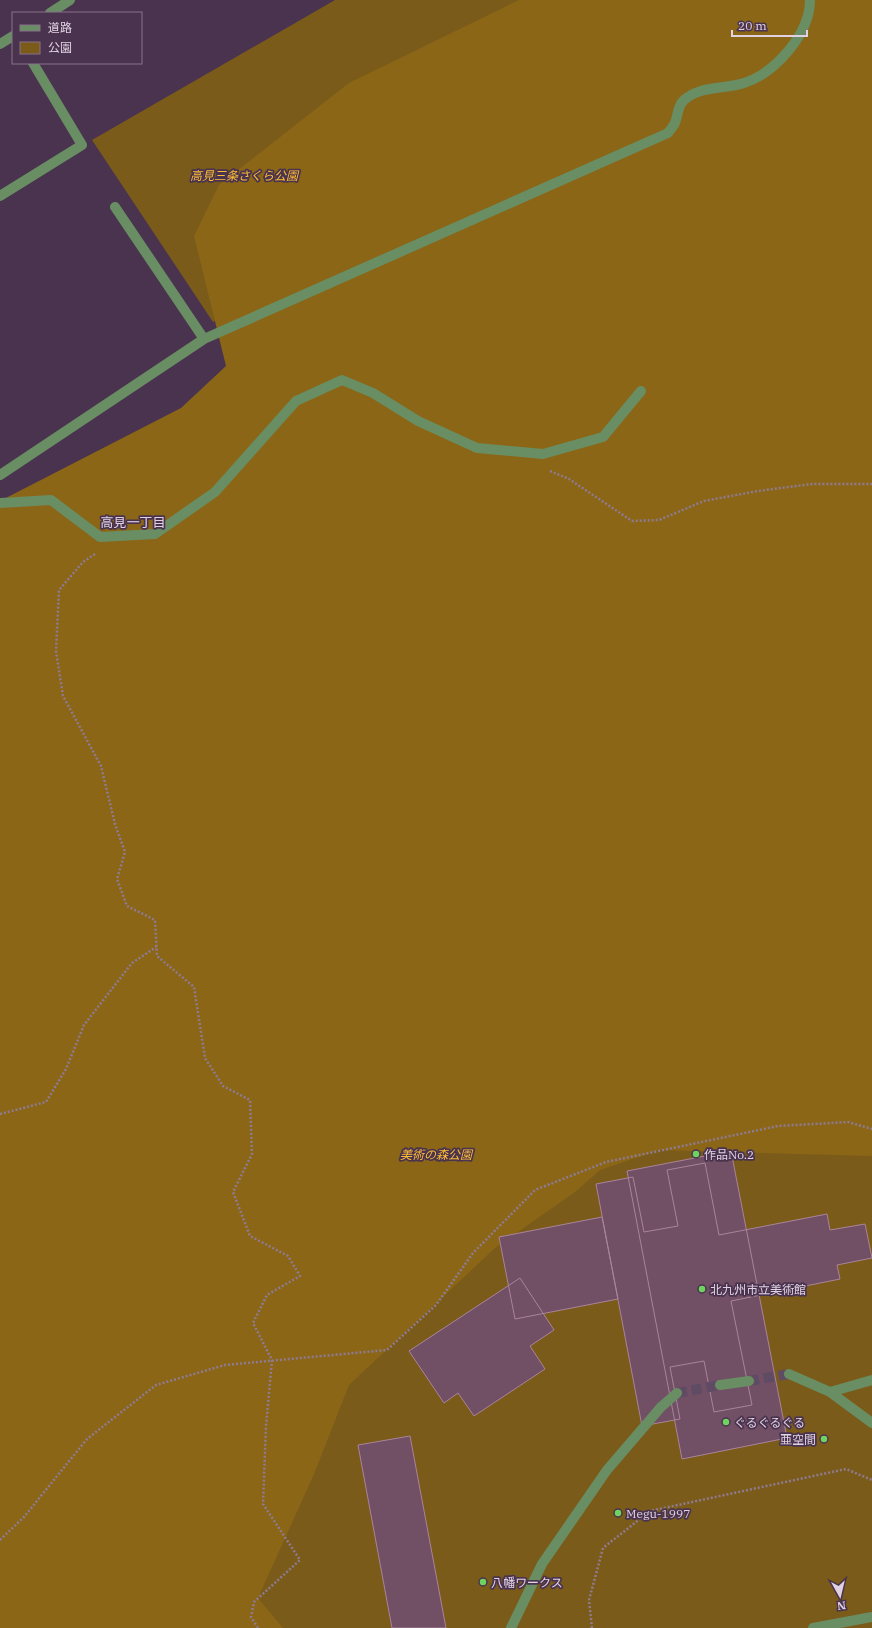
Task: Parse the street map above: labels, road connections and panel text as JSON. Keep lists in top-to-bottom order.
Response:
{
  "districts": ["高見一丁目"],
  "parks": ["高見三条さくら公園", "美術の森公園"],
  "places": [
    "作品No.2",
    "北九州市立美術館",
    "ぐるぐるぐる",
    "亜空間",
    "Megu-1997",
    "八幡ワークス"
  ],
  "legend": ["道路", "公園"],
  "scale_bar": "20 m",
  "north": "bottom"
}
